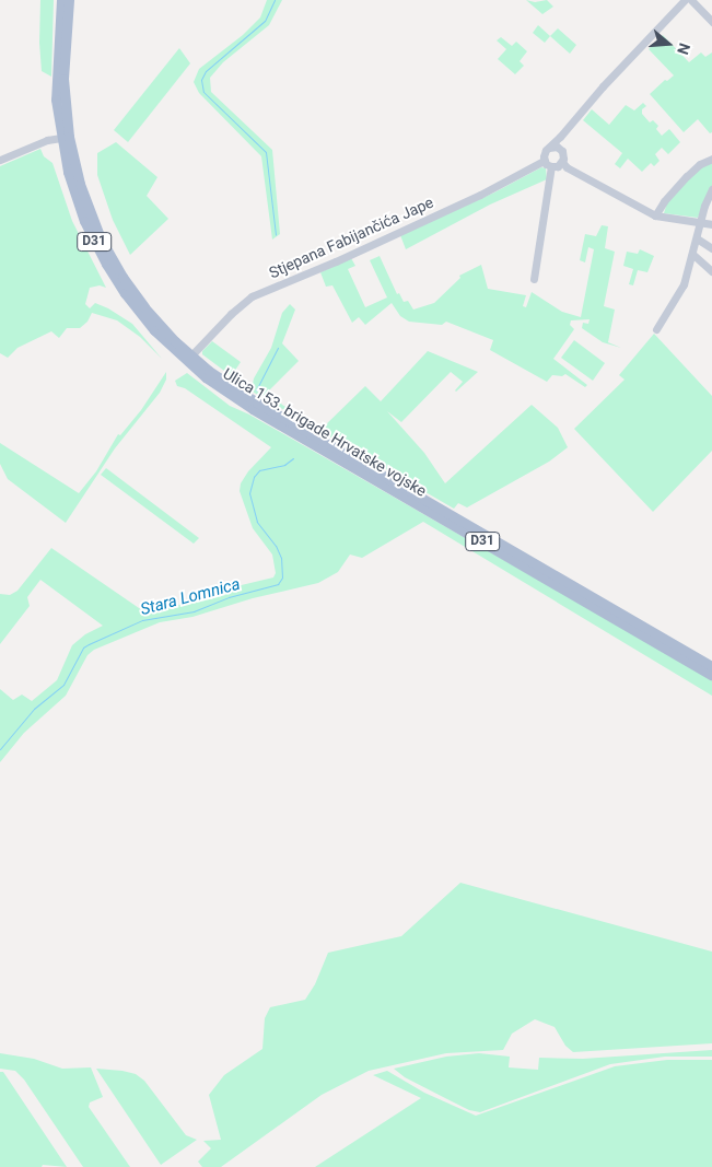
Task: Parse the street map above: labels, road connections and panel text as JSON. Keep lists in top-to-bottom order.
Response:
{
  "streets": {
    "main road": ["D31", "Ulica 153. brigade Hrvatske vojske"],
    "street": ["Stjepana Fabijančića Jape"]
  },
  "crossings": [
    ["Stjepana Fabijančića Jape", "Ulica 153. brigade Hrvatske vojske"]
  ],
  "water": ["Stara Lomnica"],
  "north": "right"
}
